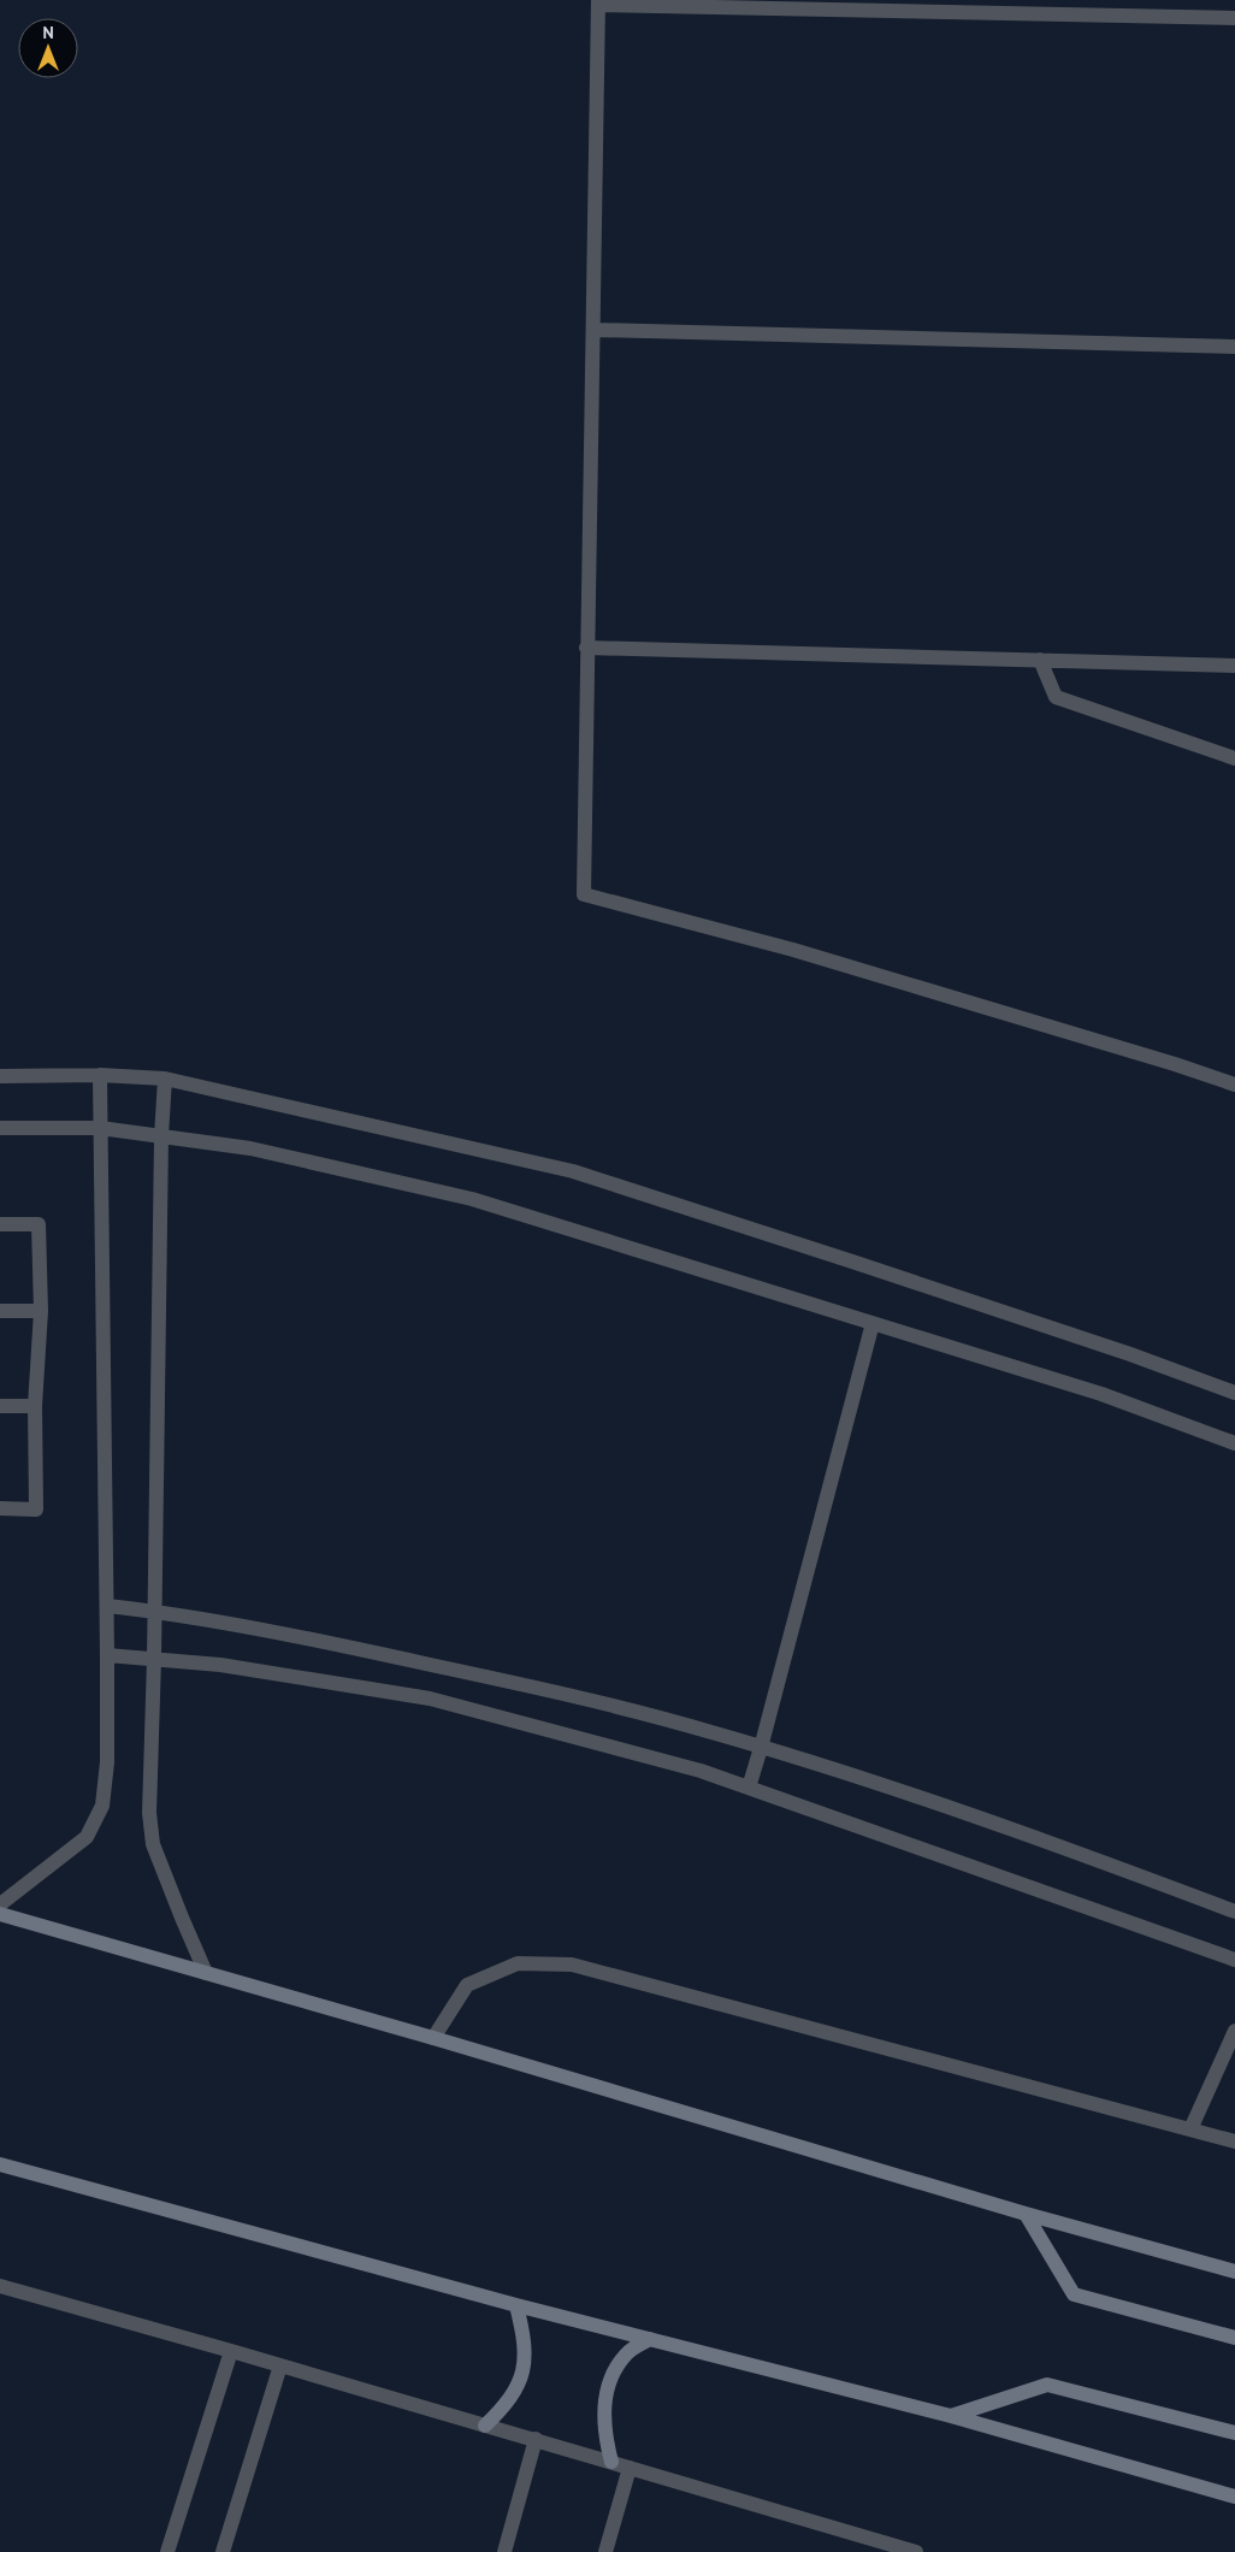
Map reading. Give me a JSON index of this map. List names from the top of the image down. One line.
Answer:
{"north":"top"}
